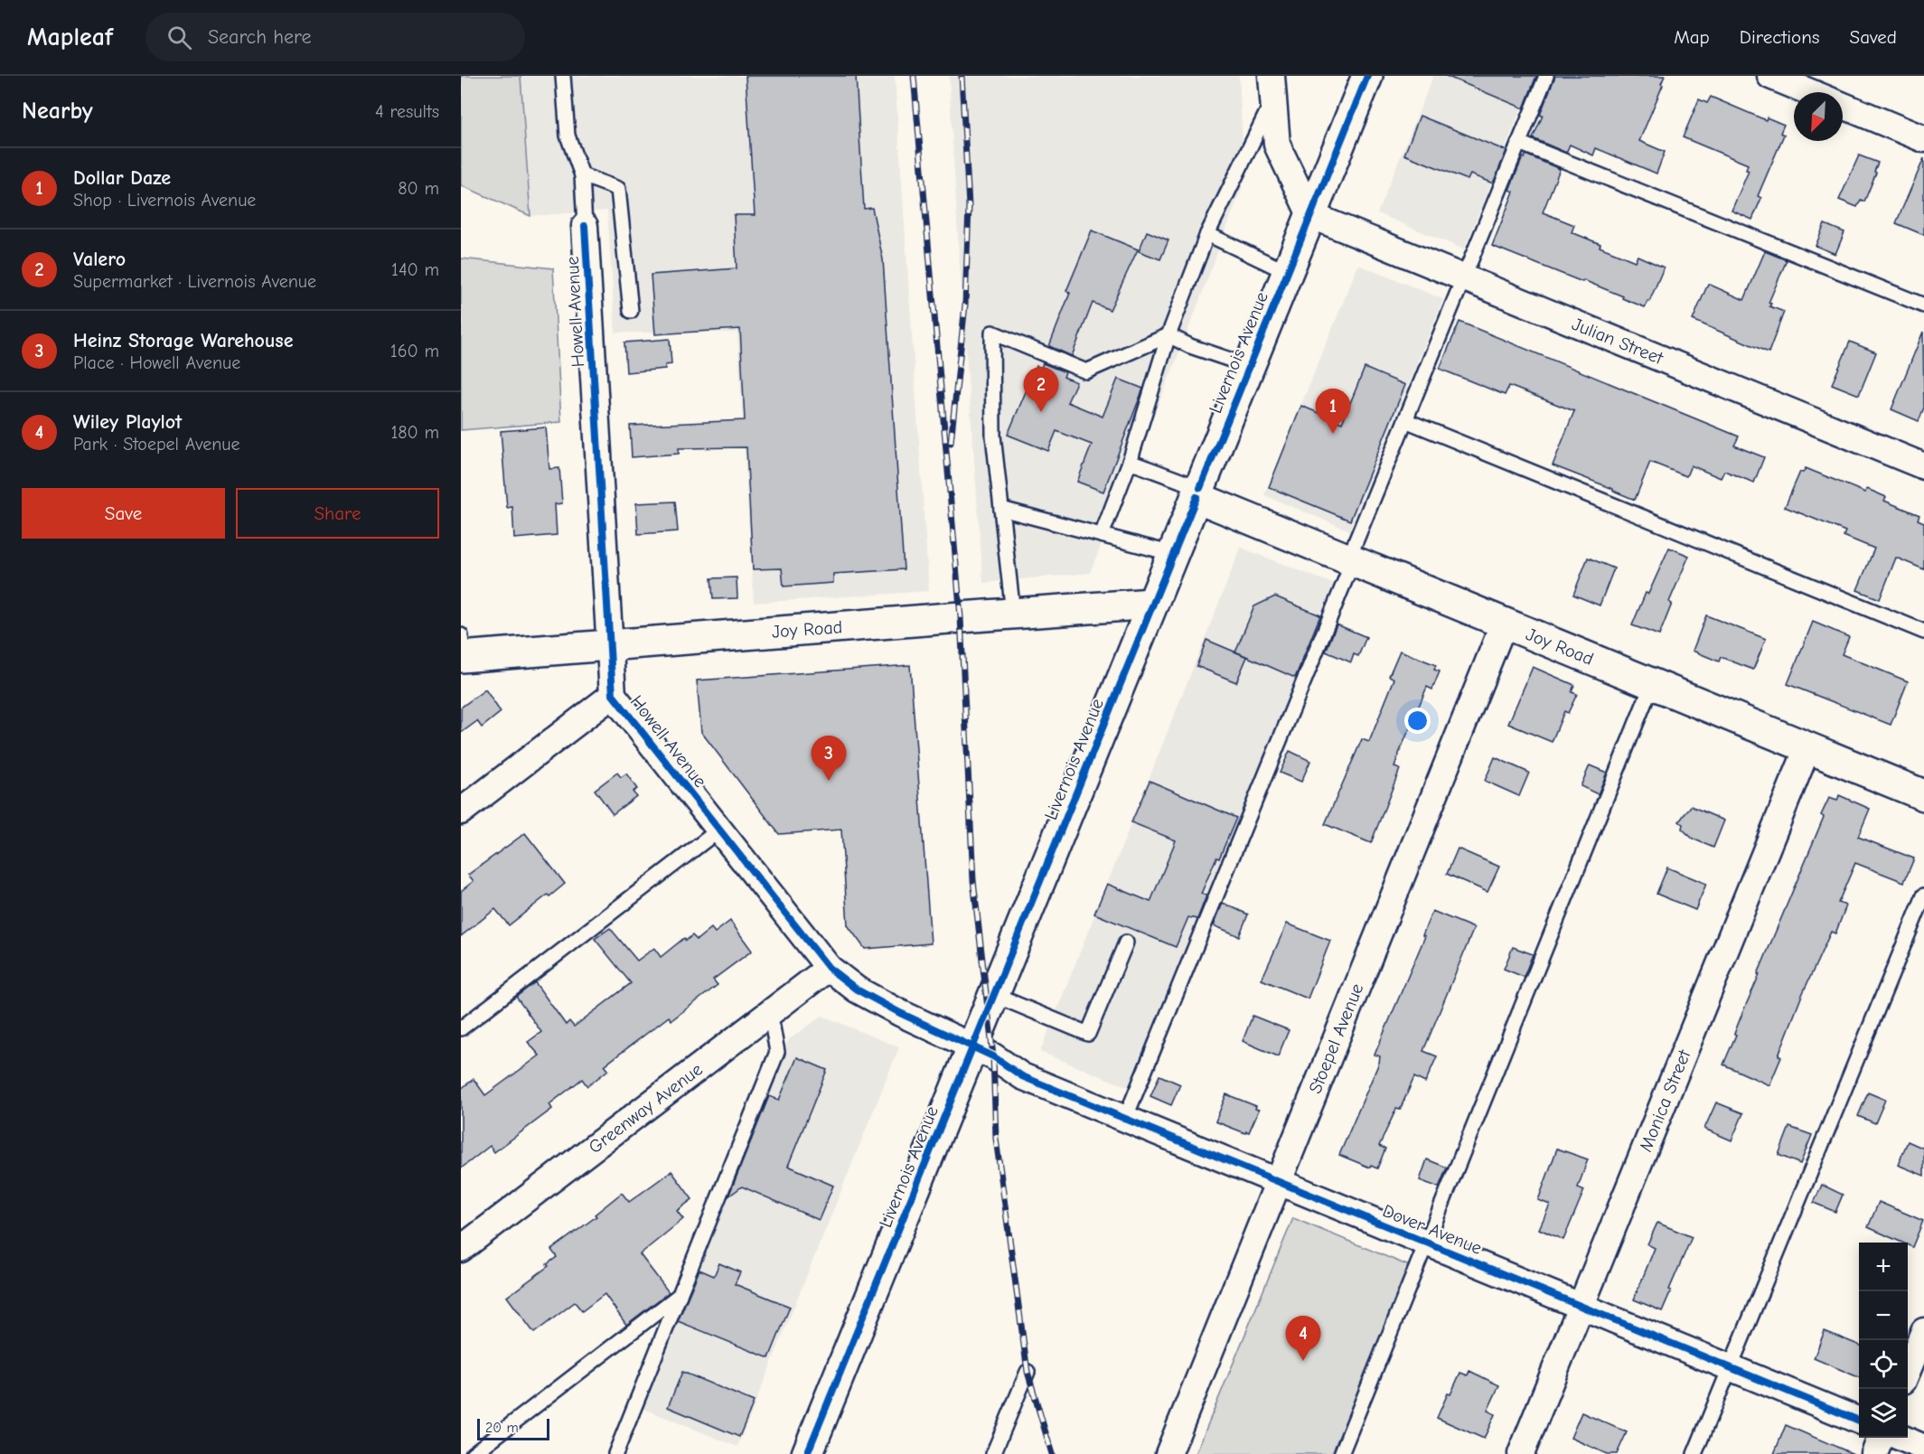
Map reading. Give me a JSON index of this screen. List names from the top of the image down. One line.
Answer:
{"streets":{"main road":["Livernois Avenue","Joy Road"],"street":["Howell Avenue","Julian Street","Stoepel Avenue","Monica Street","Greenway Avenue","Dover Avenue"]},"crossings":[["Howell Avenue","Livernois Avenue"],["Howell Avenue","Joy Road"],["Howell Avenue","Greenway Avenue"],["Howell Avenue","Dover Avenue"],["Julian Street","Livernois Avenue"],["Livernois Avenue","Joy Road"],["Livernois Avenue","Dover Avenue"],["Joy Road","Stoepel Avenue"],["Joy Road","Monica Street"],["Stoepel Avenue","Dover Avenue"],["Monica Street","Dover Avenue"]],"scale_bar":"20 m","north":"bottom left","page":{"header":"Mapleaf","search":"Search here","nav":["Map","Directions","Saved"],"heading":["Nearby","4 results"],"list":[{"mark":"1","name":"Dollar Daze","note":"Shop · Livernois Avenue","value":"80 m"},{"mark":"2","name":"Valero","note":"Supermarket · Livernois Avenue","value":"140 m"},{"mark":"3","name":"Heinz Storage Warehouse","note":"Place · Howell Avenue","value":"160 m"},{"mark":"4","name":"Wiley Playlot","note":"Park · Stoepel Avenue","value":"180 m"}],"pins":["2","1","3","4"],"buttons":["Save","Share"],"map_buttons":["+","−"],"scale":"20 m"}}
